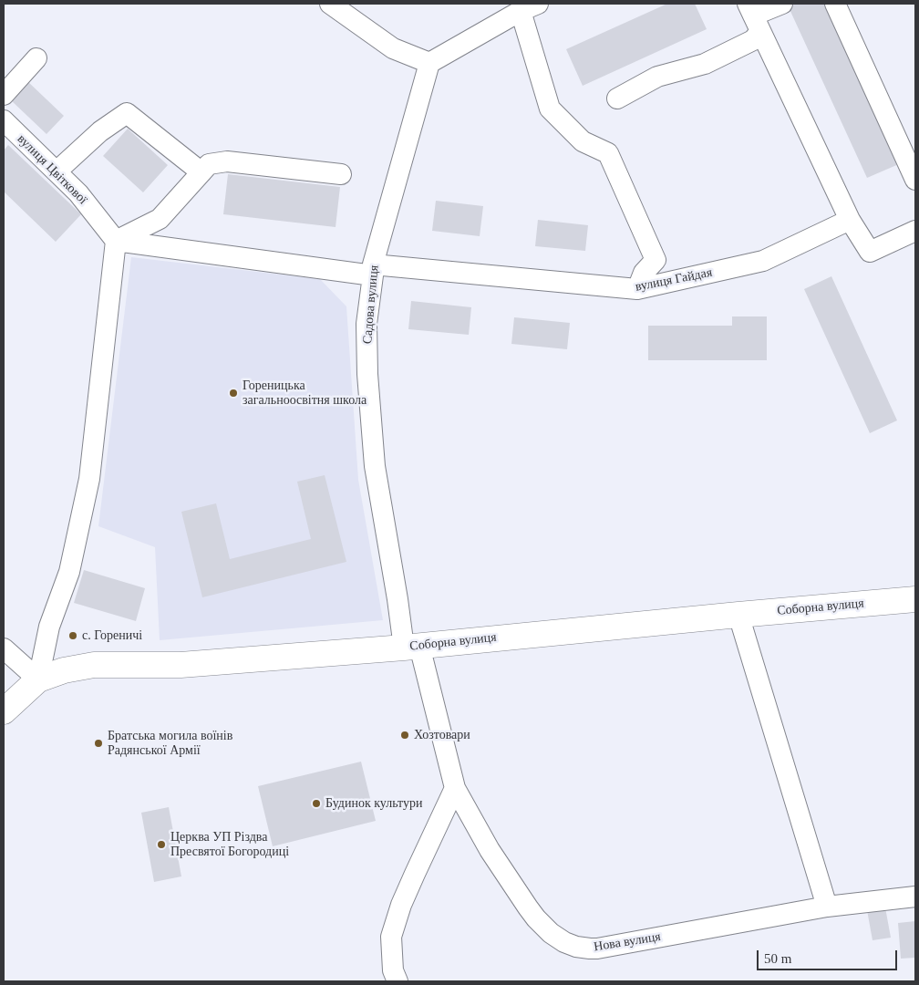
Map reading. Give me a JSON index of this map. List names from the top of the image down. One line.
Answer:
{"streets":{"main road":["Соборна вулиця"],"street":["вулиця Цвіткової","вулиця Гайдая","Садова вулиця","Нова вулиця"]},"crossings":[["вулиця Цвіткової","вулиця Гайдая"],["вулиця Гайдая","Садова вулиця"],["Садова вулиця","Соборна вулиця"],["Садова вулиця","Нова вулиця"],["Соборна вулиця","Нова вулиця"]],"places":["Гореницька загальноосвітня школа","с. Гореничі","Хозтовари","Братська могила воїнів Радянської Армії","Будинок культури","Церква УП Різдва Пресвятої Богородиці"],"scale_bar":"50 m"}
